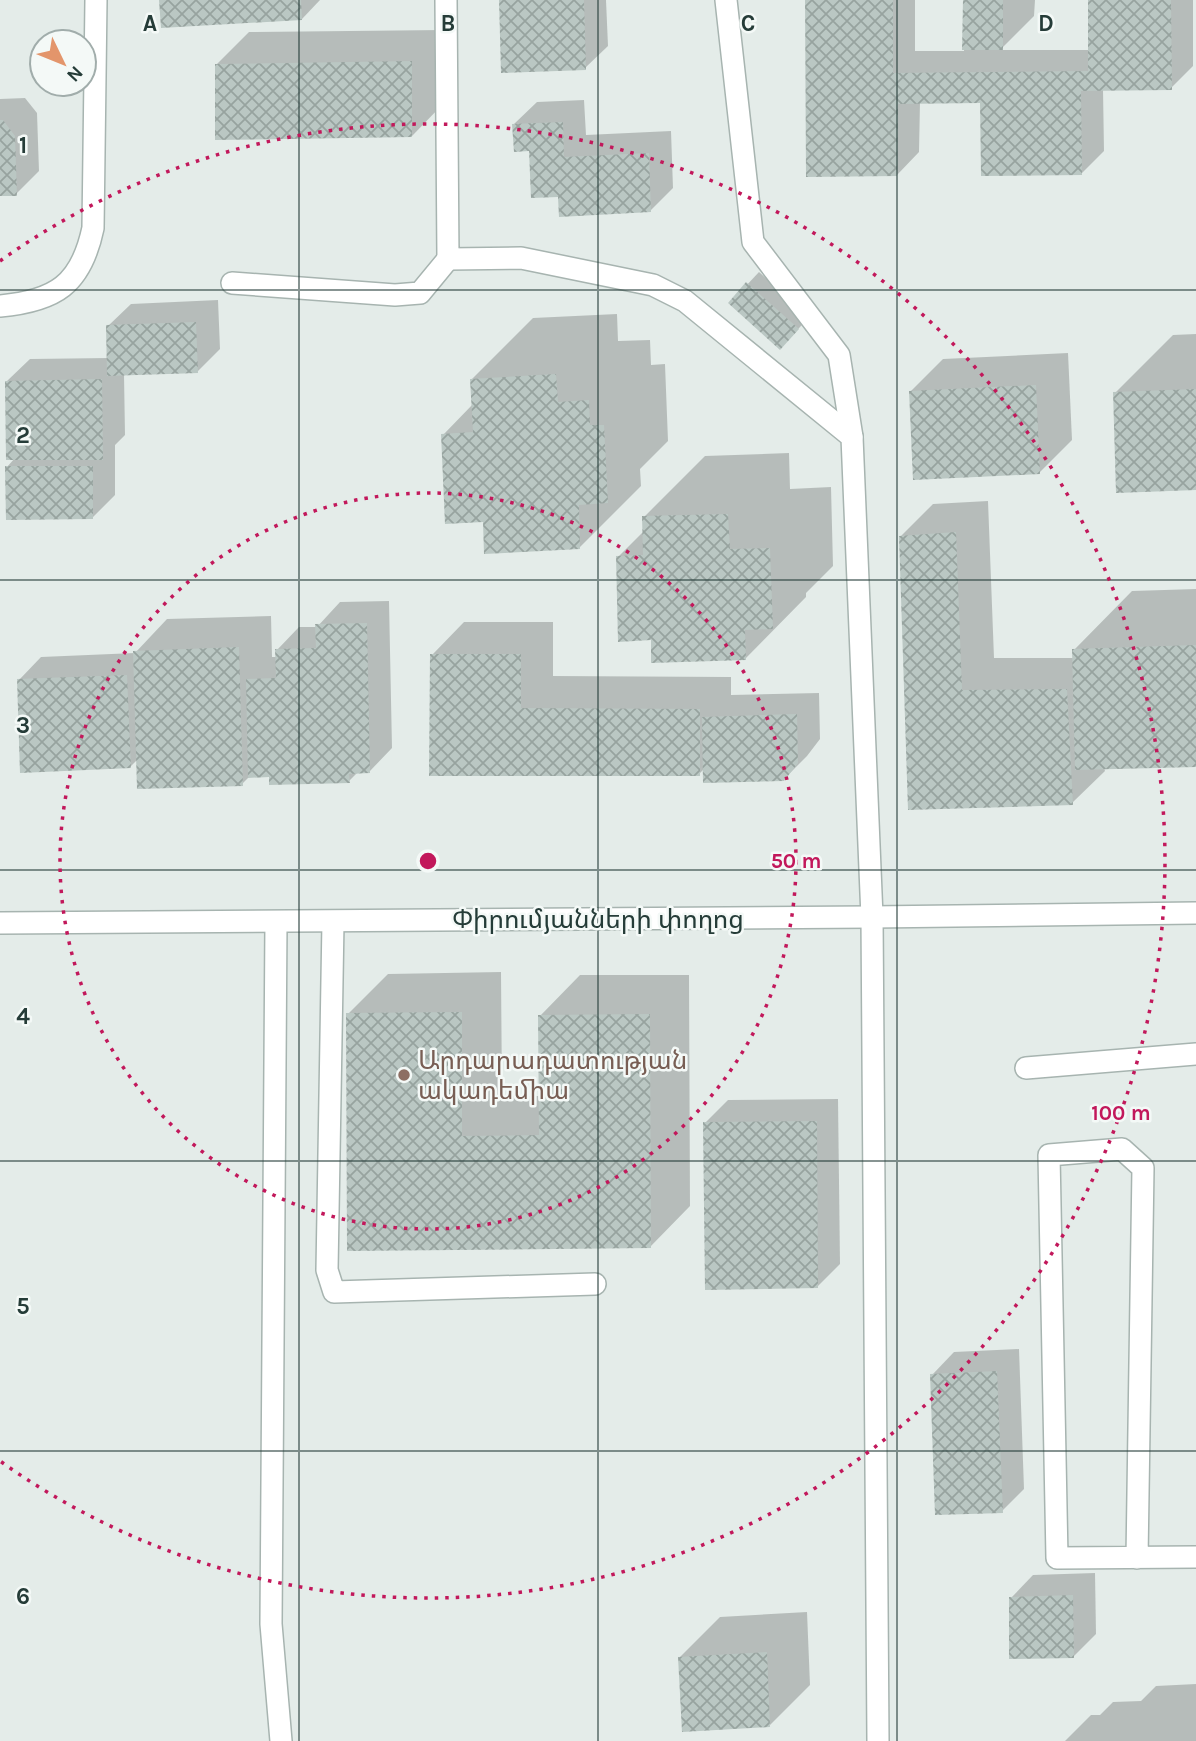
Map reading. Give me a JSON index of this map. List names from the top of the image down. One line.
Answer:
{"streets":{"street":["Փիրումյանների փողոց"]},"places":["Արդարադատության ակադեմիա"],"north":"bottom right","grid":{"columns":["A","B","C","D"],"rows":["1","2","3","4","5","6"]},"rings":["50 m","100 m"]}
